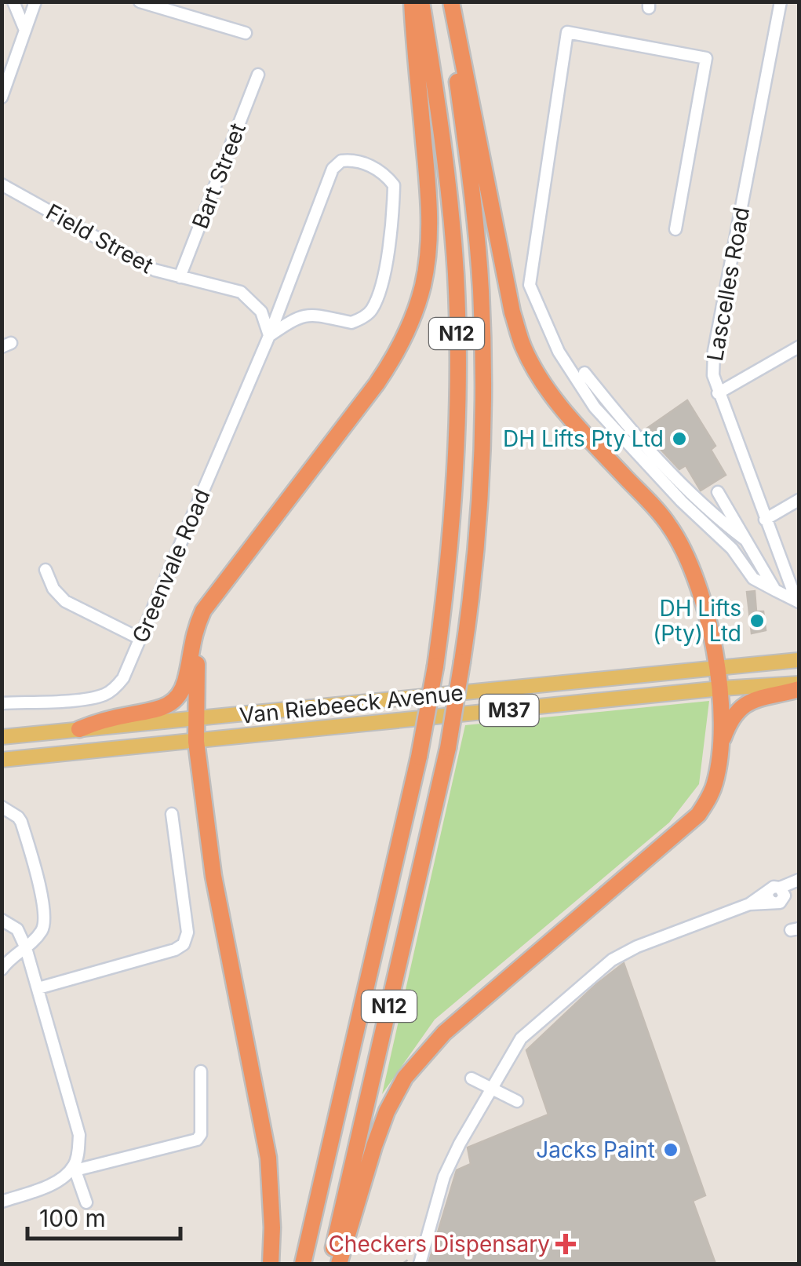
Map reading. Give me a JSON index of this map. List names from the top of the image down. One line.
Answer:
{"streets":{"highway":["N12"],"main road":["Van Riebeeck Avenue","M37"],"street":["Bart Street","Field Street","Lascelles Road","Greenvale Road"]},"crossings":[["Bart Street","Field Street"],["Field Street","Greenvale Road"]],"places":{"other":["DH Lifts Pty Ltd","DH Lifts (Pty) Ltd","Jacks Paint"],"health":["Checkers Dispensary"]},"scale_bar":"100 m"}
